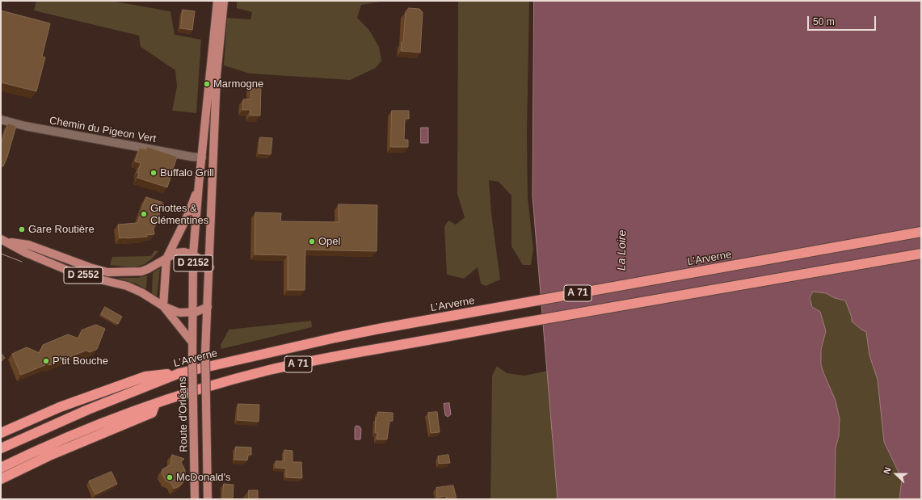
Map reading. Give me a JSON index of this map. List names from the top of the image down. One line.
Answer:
{"streets":{"highway":["L'Arverne","A 71"],"main road":["D 2152","D 2552","Route d'Orléans"],"street":["Chemin du Pigeon Vert"]},"crossings":[["Chemin du Pigeon Vert","Route d'Orléans"]],"water":["La Loire"],"places":["Marmogne","Buffalo Grill","Griottes & Clémentines","Gare Routière","Opel","P'tit Bouche","McDonald's"],"scale_bar":"50 m","north":"left"}
